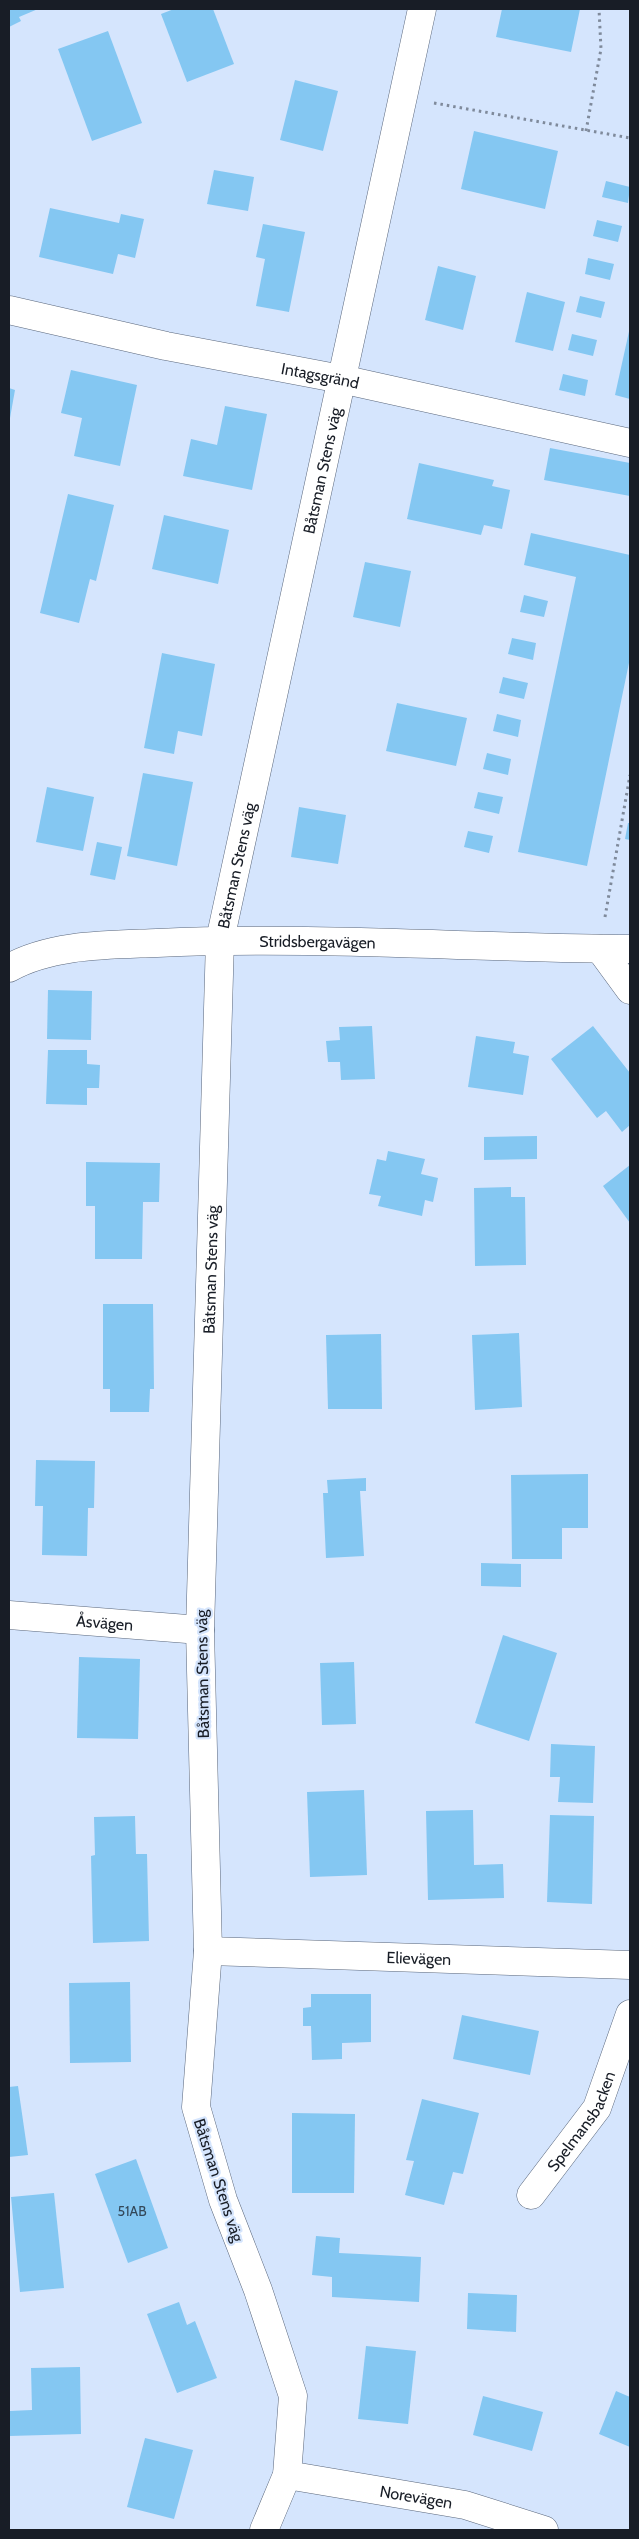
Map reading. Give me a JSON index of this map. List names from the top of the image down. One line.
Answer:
{"streets":{"street":["Intagsgränd","Båtsman Stens väg","Stridsbergavägen","Åsvägen","Elievägen","Spelmansbacken","Norevägen"]},"crossings":[["Intagsgränd","Båtsman Stens väg"],["Båtsman Stens väg","Stridsbergavägen"],["Båtsman Stens väg","Åsvägen"],["Båtsman Stens väg","Elievägen"],["Båtsman Stens väg","Norevägen"]],"house_numbers":["51AB"]}
